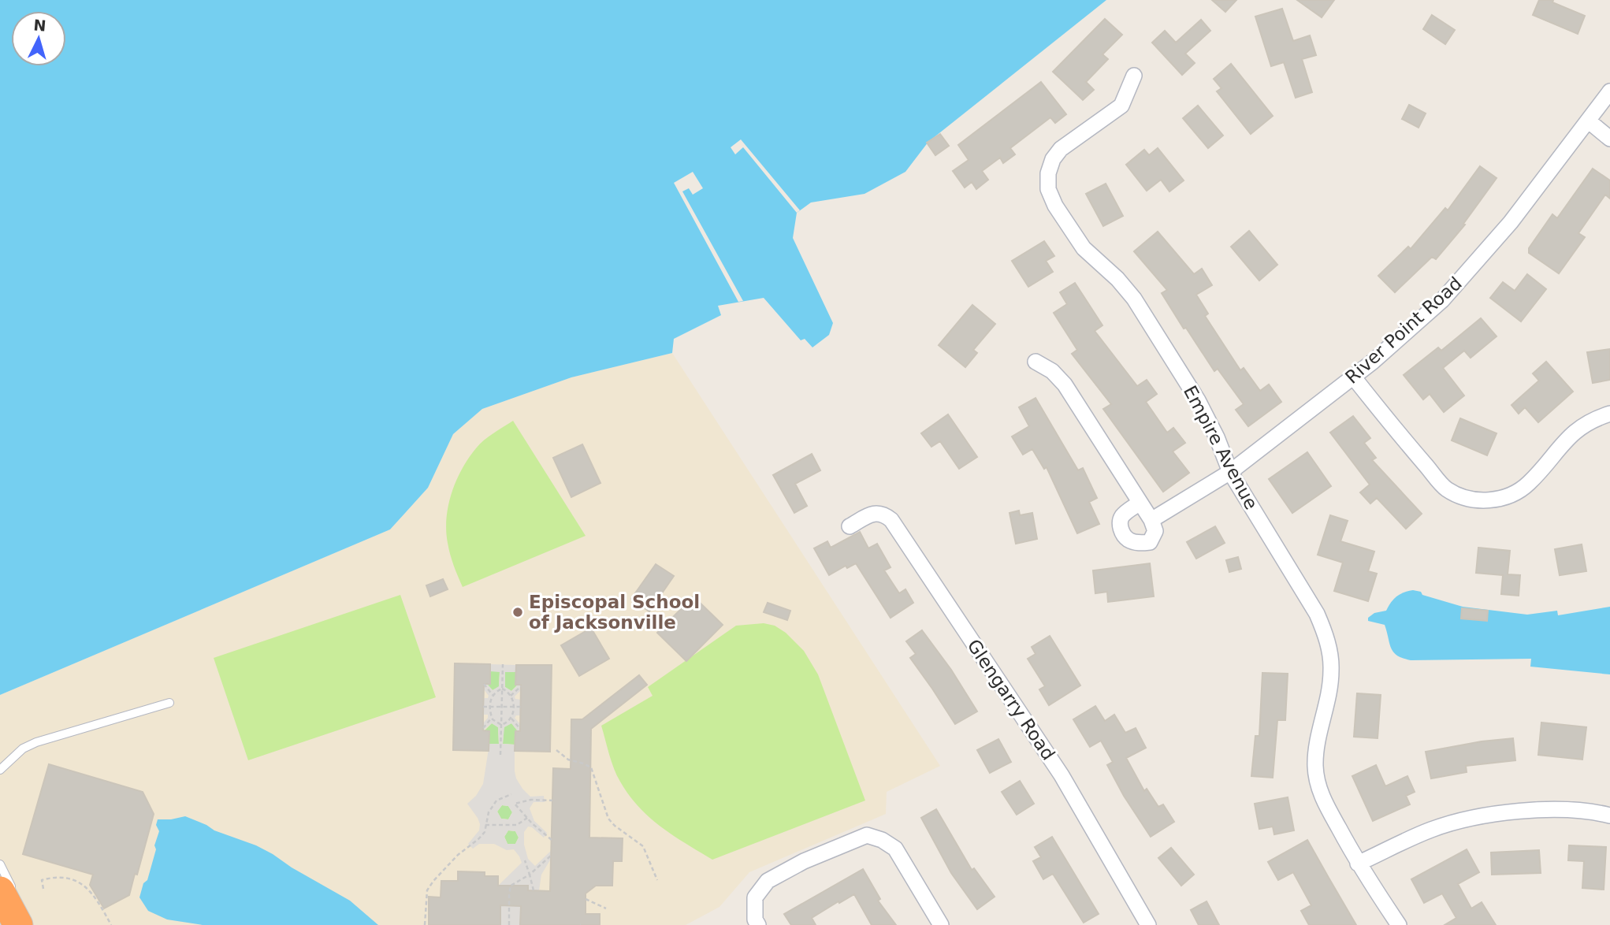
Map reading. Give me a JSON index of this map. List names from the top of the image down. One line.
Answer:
{"streets":{"street":["River Point Road","Empire Avenue","Glengarry Road"]},"crossings":[["River Point Road","Empire Avenue"]],"places":["Episcopal School of Jacksonville"],"north":"top"}
